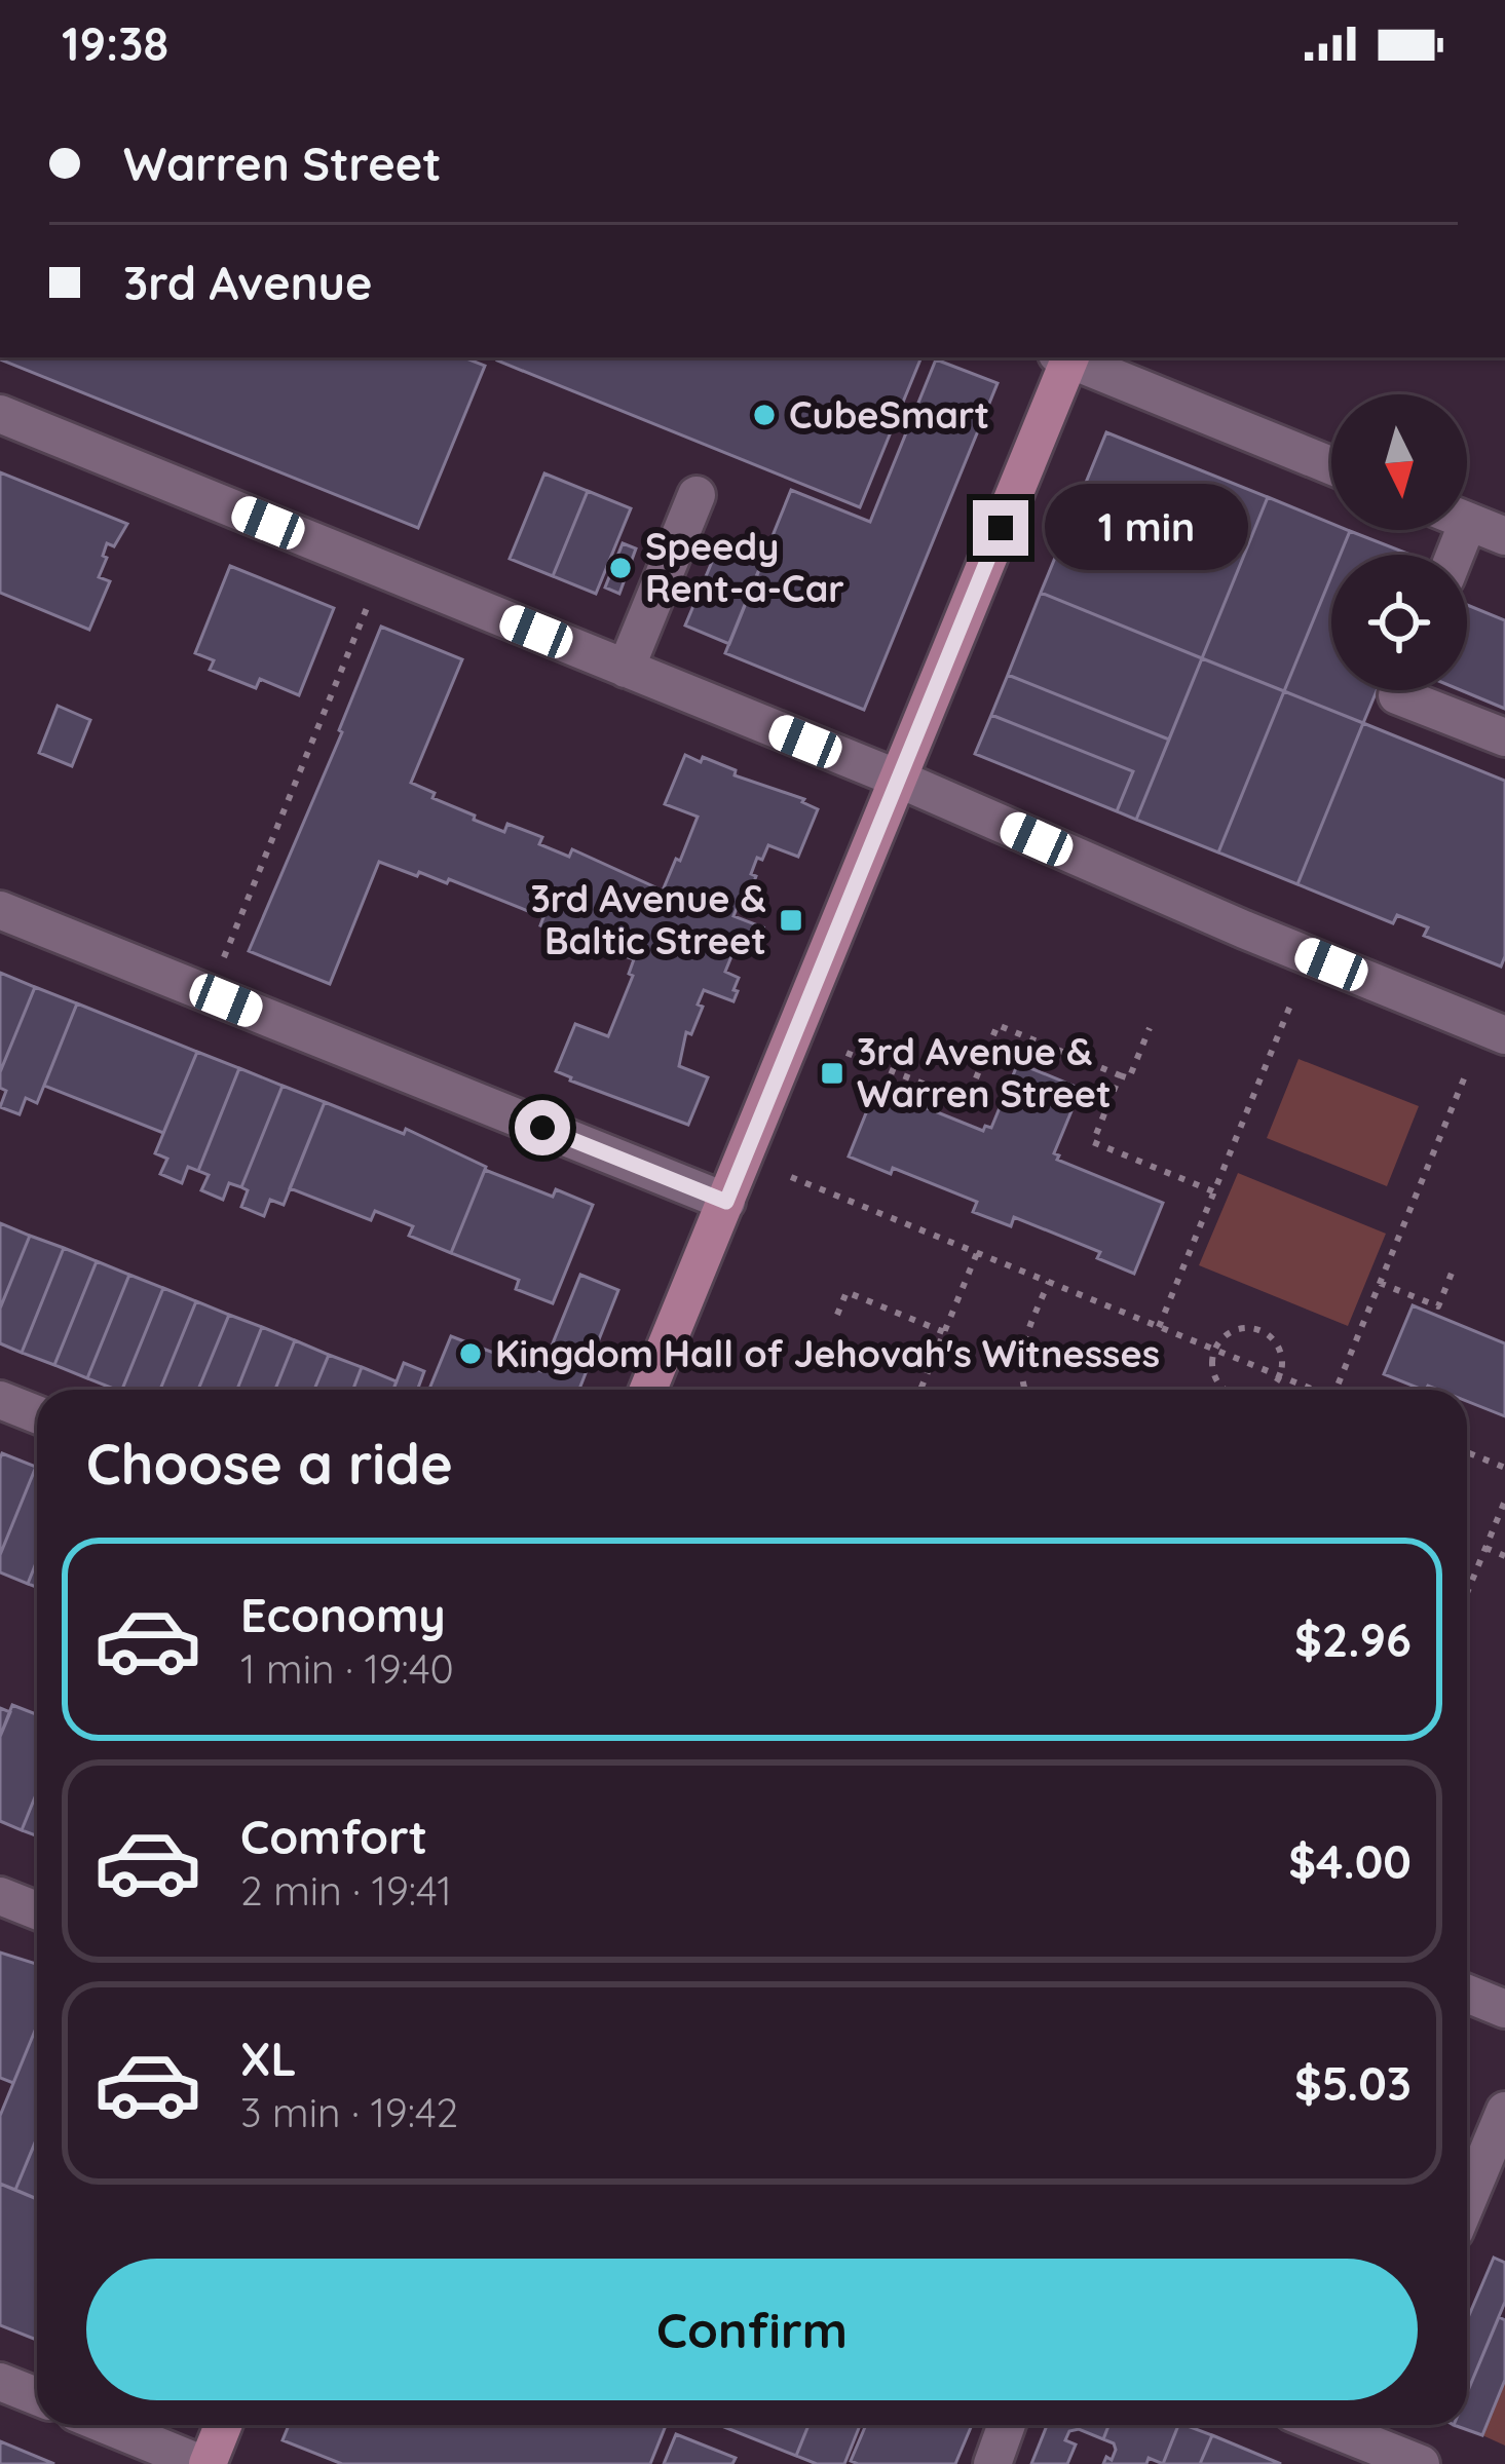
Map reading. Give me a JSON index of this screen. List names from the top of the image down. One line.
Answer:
{"places":{"other":["CubeSmart","Speedy Rent-a-Car","Kingdom Hall of Jehovah's Witnesses"],"transit":["3rd Avenue & Baltic Street","3rd Avenue & Warren Street"]},"north":"bottom","page":{"status":"19:38","banner":["Warren Street","3rd Avenue"],"bubble":"1 min","heading":"Choose a ride","list":[{"name":"Economy","note":"1 min · 19:40","value":"$2.96"},{"name":"Comfort","note":"2 min · 19:41","value":"$4.00"},{"name":"XL","note":"3 min · 19:42","value":"$5.03"}],"buttons":"Confirm"}}
